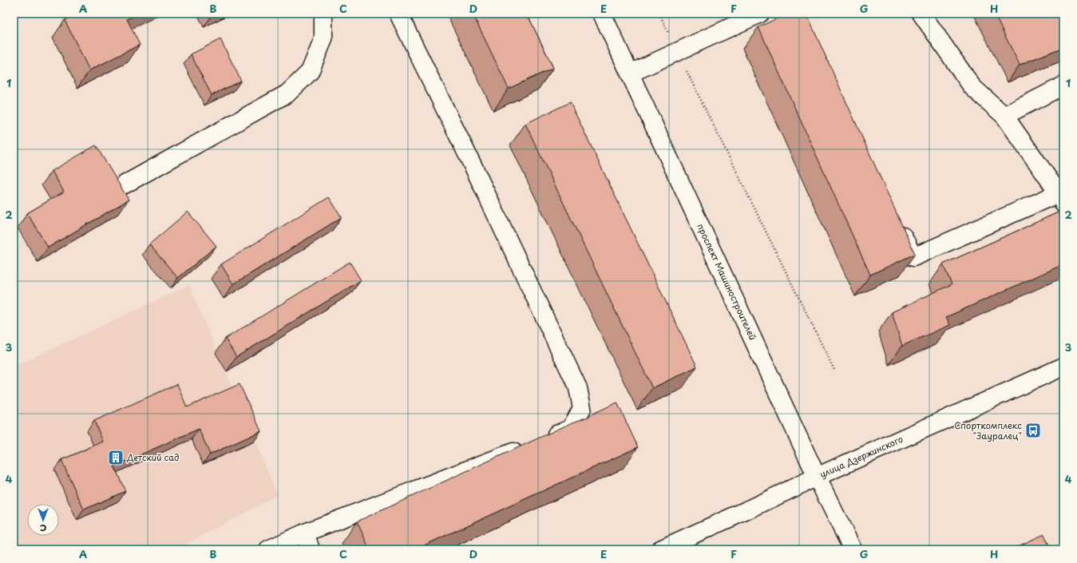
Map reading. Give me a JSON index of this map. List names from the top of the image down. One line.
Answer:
{"streets":{"main road":["проспект Машиностроителей","улица Дзержинского"]},"crossings":[["проспект Машиностроителей","улица Дзержинского"]],"places":{"bus stop":["Спорткомплекс \"Зауралец\""],"building":["Детский сад"]},"north":"bottom","grid":{"columns":["A","B","C","D","E","F","G","H"],"rows":["1","2","3","4"]}}
